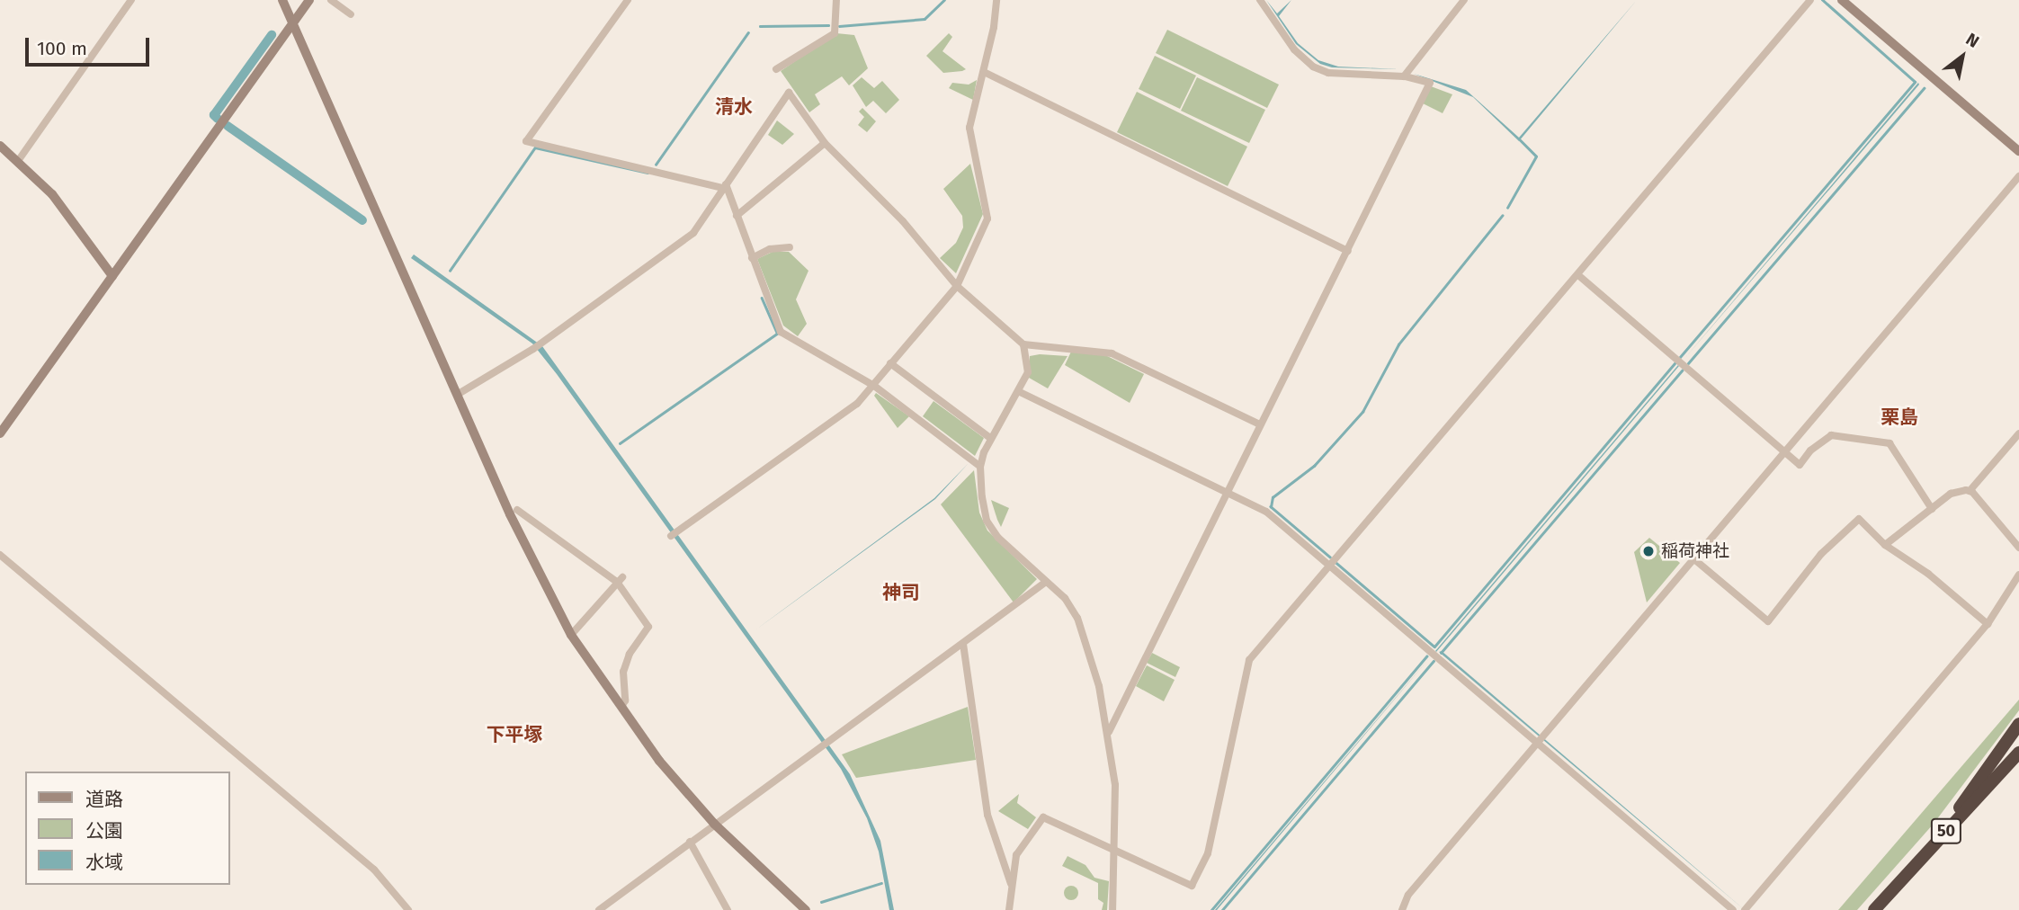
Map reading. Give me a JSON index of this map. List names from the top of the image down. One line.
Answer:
{"streets":{"highway":["50"]},"districts":["清水","栗島","神司","下平塚"],"places":["稲荷神社"],"legend":["道路","公園","水域"],"scale_bar":"100 m","north":"top right"}
